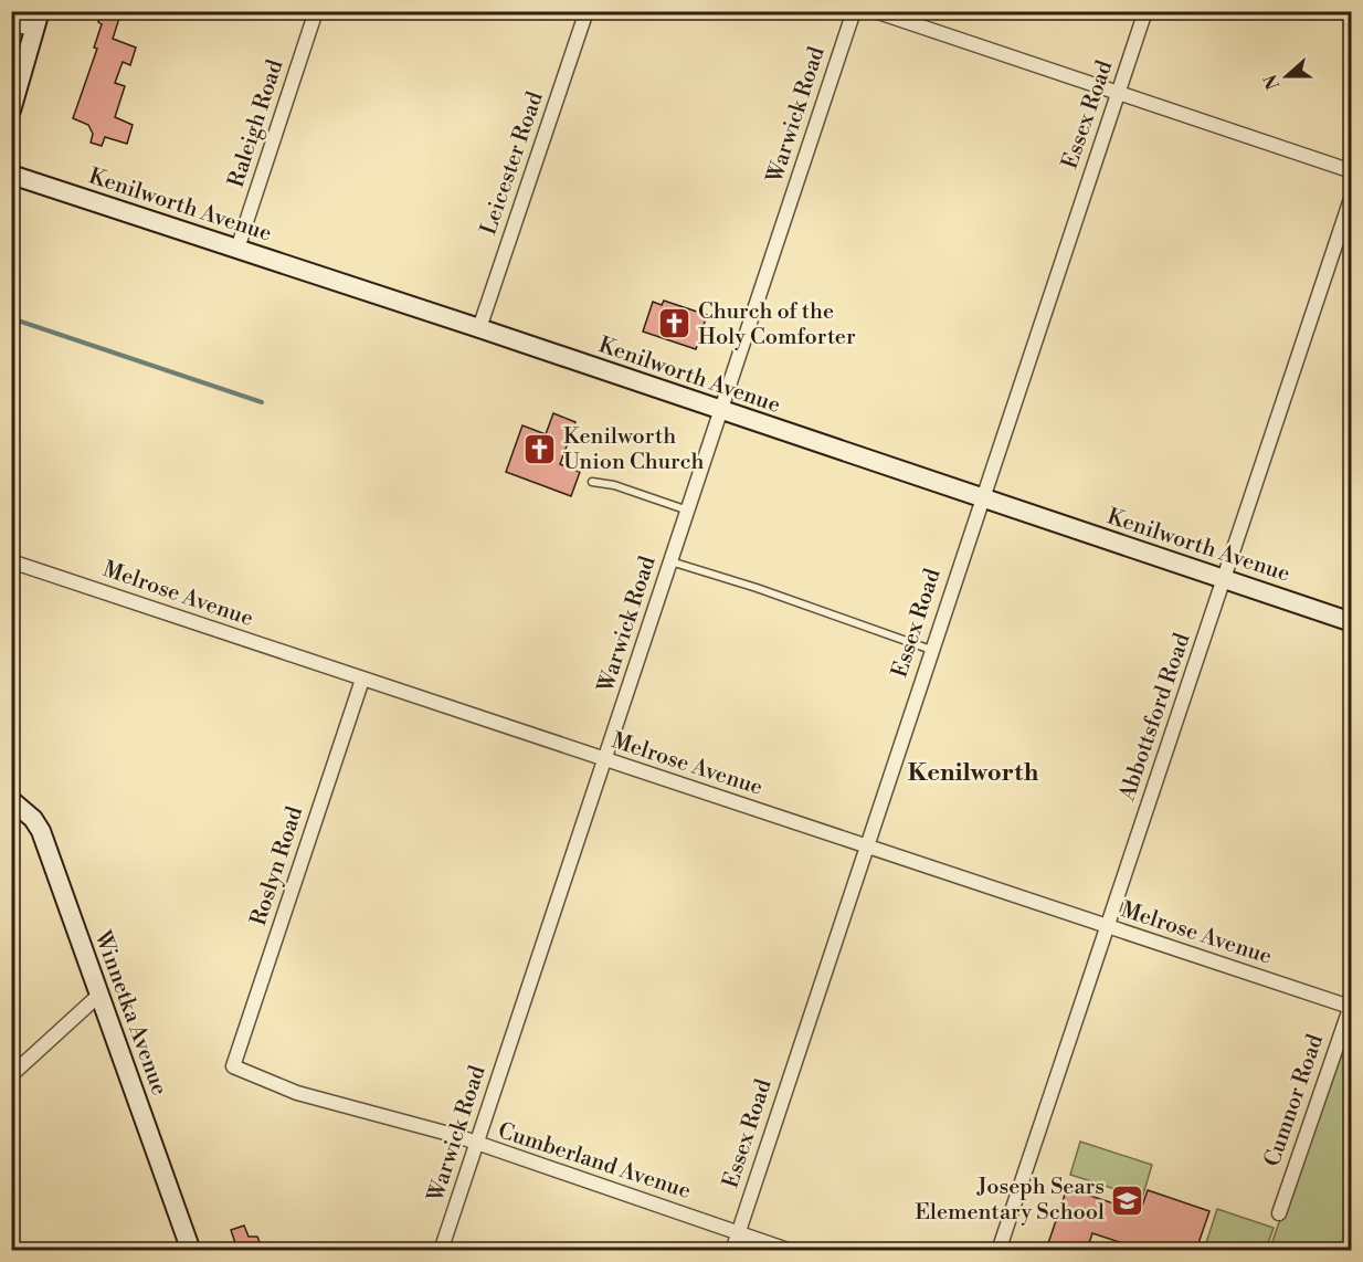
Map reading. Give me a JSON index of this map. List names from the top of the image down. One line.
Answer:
{"streets":{"street":["Warwick Road","Essex Road","Raleigh Road","Leicester Road","Kenilworth Avenue","Melrose Avenue","Abbottsford Road","Roslyn Road","Winnetka Avenue","Cumnor Road","Cumberland Avenue"]},"crossings":[["Warwick Road","Kenilworth Avenue"],["Warwick Road","Melrose Avenue"],["Warwick Road","Cumberland Avenue"],["Essex Road","Kenilworth Avenue"],["Essex Road","Melrose Avenue"],["Essex Road","Cumberland Avenue"],["Raleigh Road","Kenilworth Avenue"],["Leicester Road","Kenilworth Avenue"],["Kenilworth Avenue","Abbottsford Road"],["Melrose Avenue","Abbottsford Road"],["Melrose Avenue","Roslyn Road"],["Melrose Avenue","Cumnor Road"],["Roslyn Road","Cumberland Avenue"]],"districts":["Kenilworth"],"places":{"church":["Church of the Holy Comforter","Kenilworth Union Church"],"school or university":["Joseph Sears Elementary School"]},"north":"left"}
